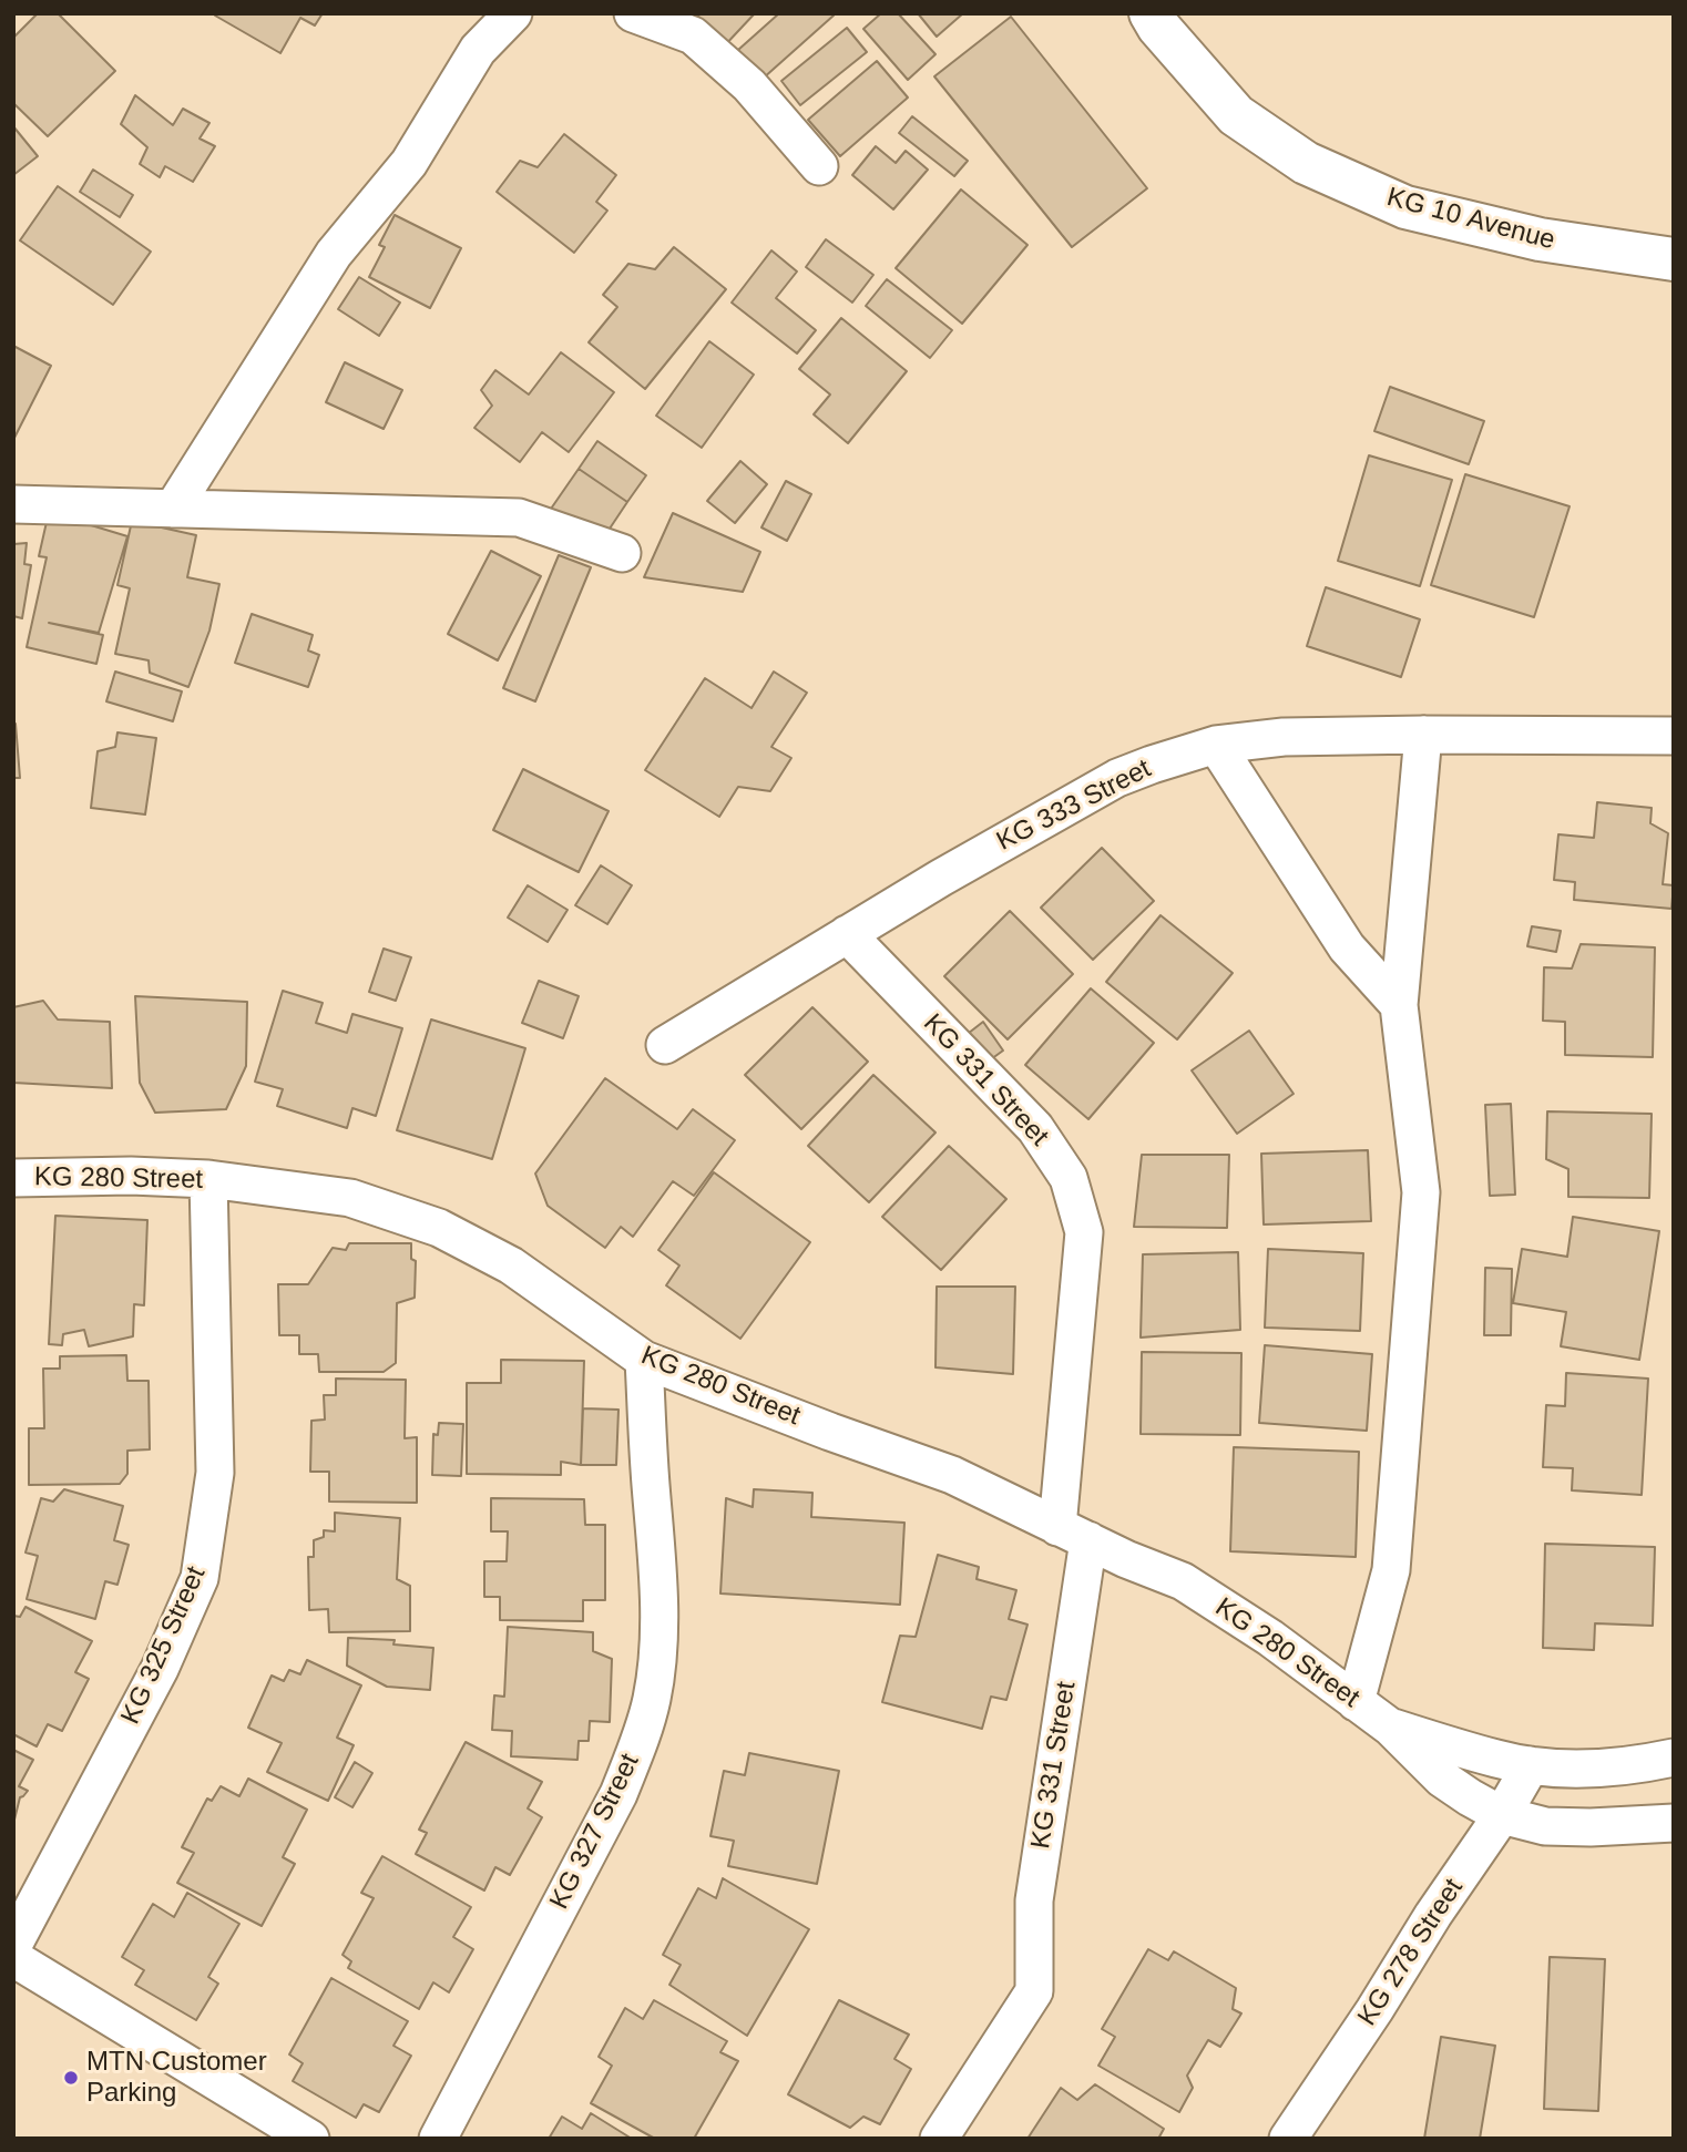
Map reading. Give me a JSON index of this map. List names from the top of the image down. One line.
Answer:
{"streets":{"street":["KG 10 Avenue","KG 333 Street","KG 331 Street","KG 280 Street","KG 325 Street","KG 327 Street","KG 278 Street"]},"crossings":[["KG 333 Street","KG 331 Street"],["KG 331 Street","KG 280 Street"],["KG 280 Street","KG 325 Street"],["KG 280 Street","KG 327 Street"],["KG 280 Street","KG 278 Street"]],"places":["MTN Customer Parking"]}
